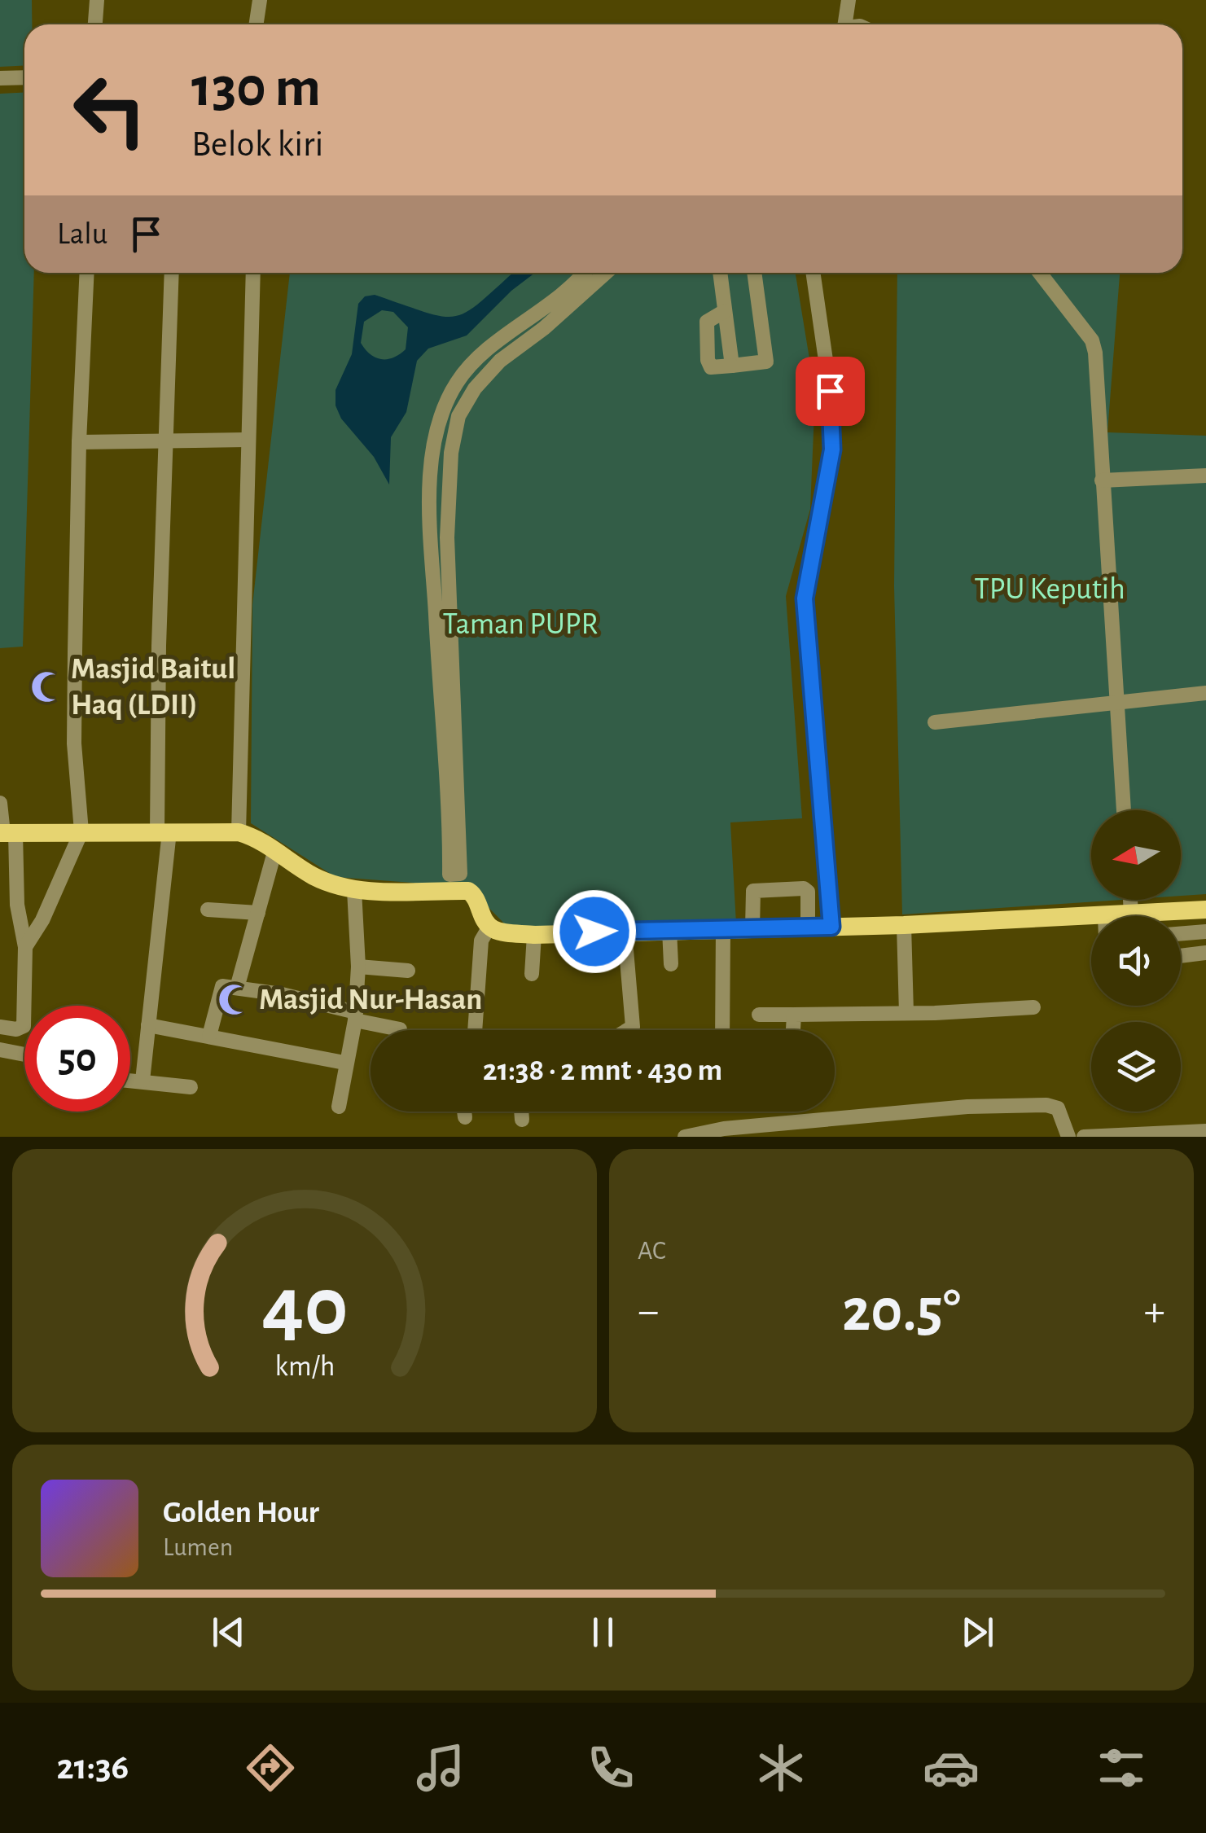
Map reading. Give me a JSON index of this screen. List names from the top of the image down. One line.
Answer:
{"parks":["TPU Keputih","Taman PUPR"],"places":{"mosque":["Masjid Baitul Haq (LDII)","Masjid Nur-Hasan"]},"north":"left","page":{"turn":["130 m","Belok kiri"],"then":"Lalu","limit":"50","trip":"21:38 · 2 mnt · 430 m","tile":"AC","heat":["−","20.5°","+"],"song":["Golden Hour","Lumen"],"tabs":"21:36","gauge":["40","km/h"]}}
